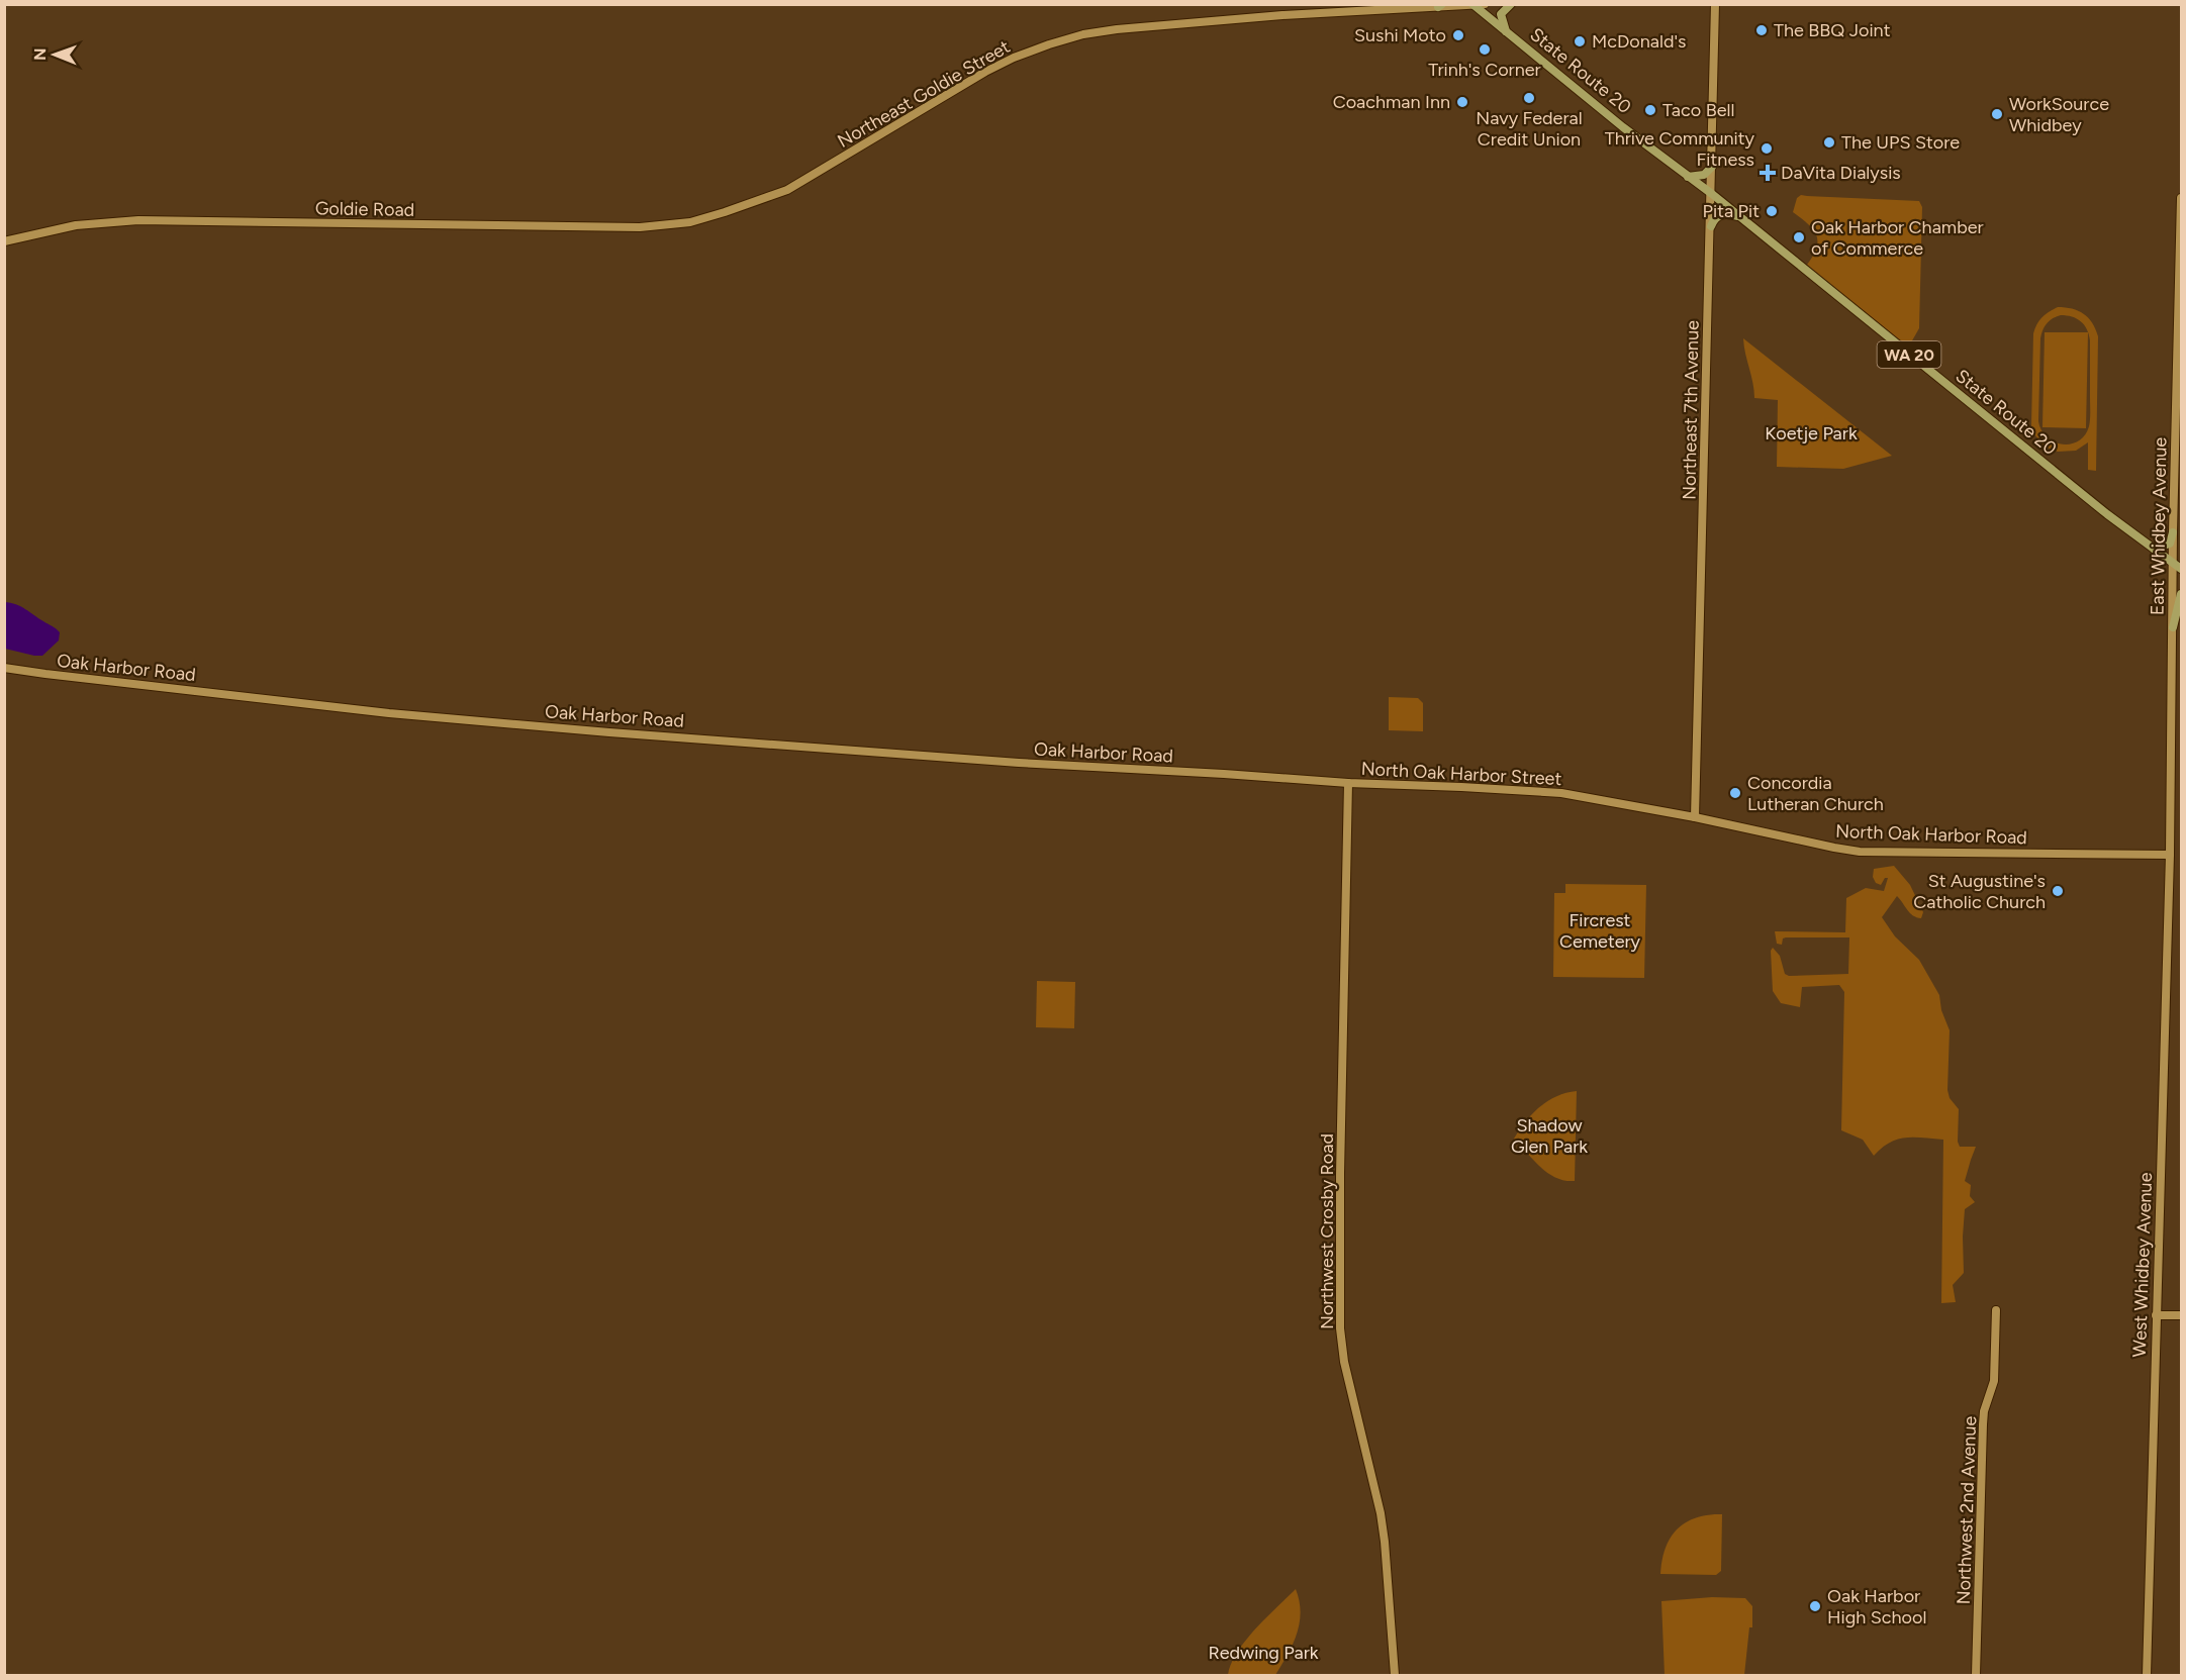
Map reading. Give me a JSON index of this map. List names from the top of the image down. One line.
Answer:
{"streets":{"main road":["State Route 20","WA 20"],"street":["Northeast Goldie Street","Goldie Road","Northeast 7th Avenue","East Whidbey Avenue","Oak Harbor Road","North Oak Harbor Street","North Oak Harbor Road","Northwest Crosby Road","West Whidbey Avenue","Northwest 2nd Avenue"]},"crossings":[["State Route 20","Northeast Goldie Street"],["State Route 20","Northeast 7th Avenue"],["State Route 20","East Whidbey Avenue"],["Northeast Goldie Street","Goldie Road"],["Northeast 7th Avenue","North Oak Harbor Street"],["Northeast 7th Avenue","North Oak Harbor Road"],["East Whidbey Avenue","North Oak Harbor Road"],["East Whidbey Avenue","West Whidbey Avenue"],["Oak Harbor Road","North Oak Harbor Street"],["North Oak Harbor Street","North Oak Harbor Road"],["North Oak Harbor Street","Northwest Crosby Road"],["North Oak Harbor Road","West Whidbey Avenue"]],"parks":["Koetje Park","Fircrest Cemetery","Shadow Glen Park","Redwing Park"],"places":{"other":["The BBQ Joint","Sushi Moto","McDonald's","Trinh's Corner","Navy Federal Credit Union","Coachman Inn","Taco Bell","WorkSource Whidbey","The UPS Store","Thrive Community Fitness","Pita Pit","Oak Harbor Chamber of Commerce","Concordia Lutheran Church","St Augustine's Catholic Church","Oak Harbor High School"],"health":["DaVita Dialysis"]},"north":"left"}
